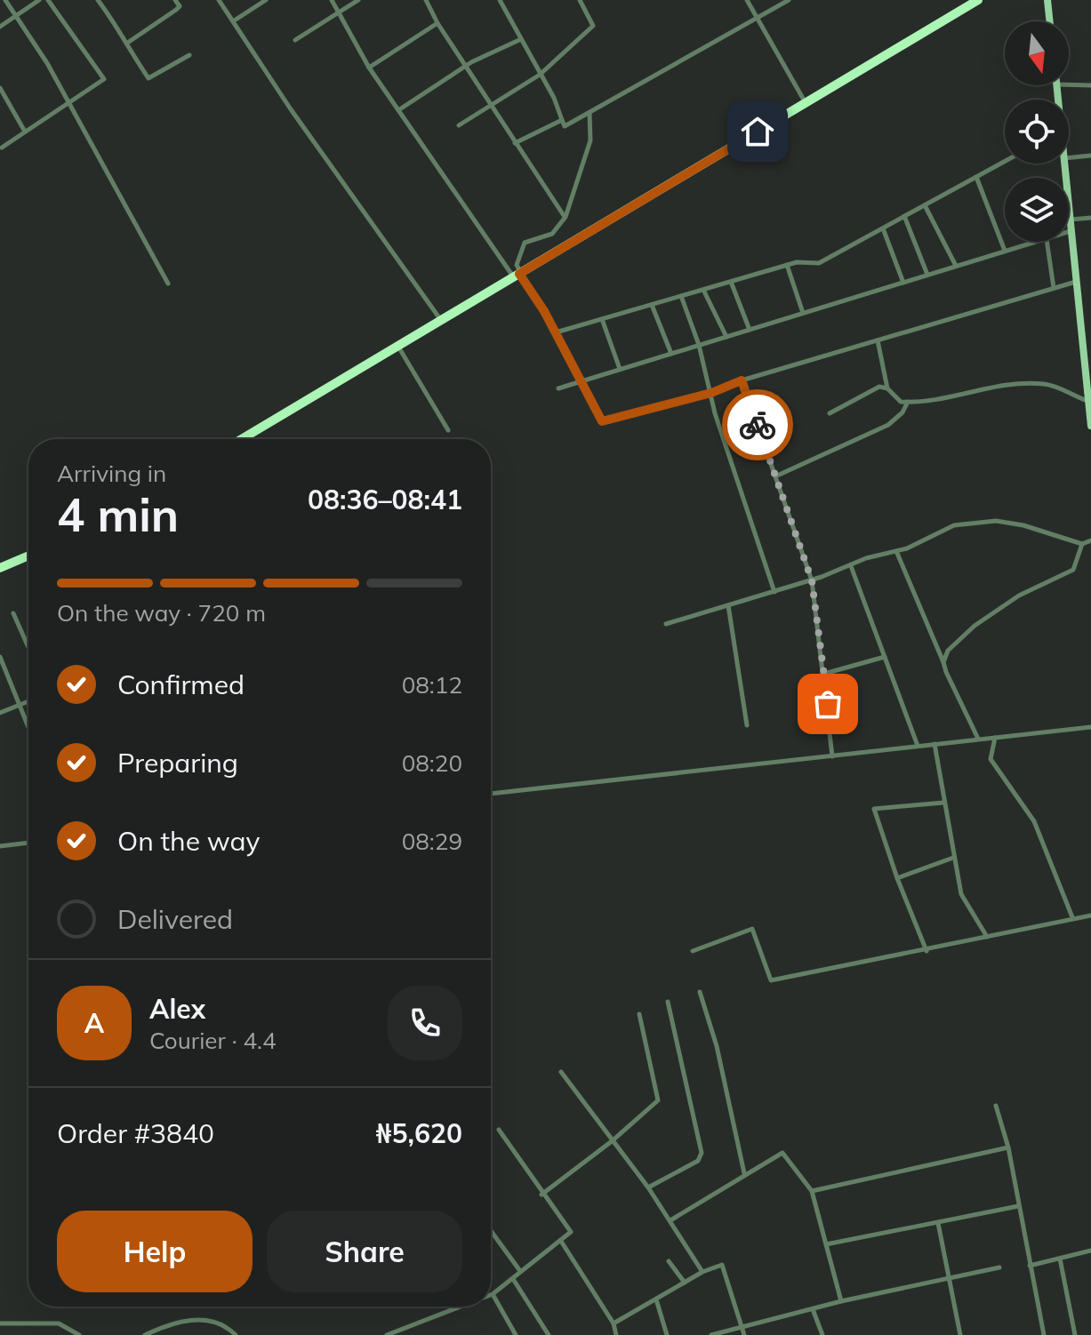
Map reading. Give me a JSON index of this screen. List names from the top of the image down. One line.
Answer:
{"north":"bottom","page":{"heading":["4 min","Arriving in","08:36–08:41"],"panel":["Alex","Courier · 4.4","Order #3840","₦5,620"],"bar":"On the way · 720 m","list":[["Confirmed","08:12"],["Preparing","08:20"],["On the way","08:29"],"Delivered"],"round":"A","buttons":["Help","Share"]}}
